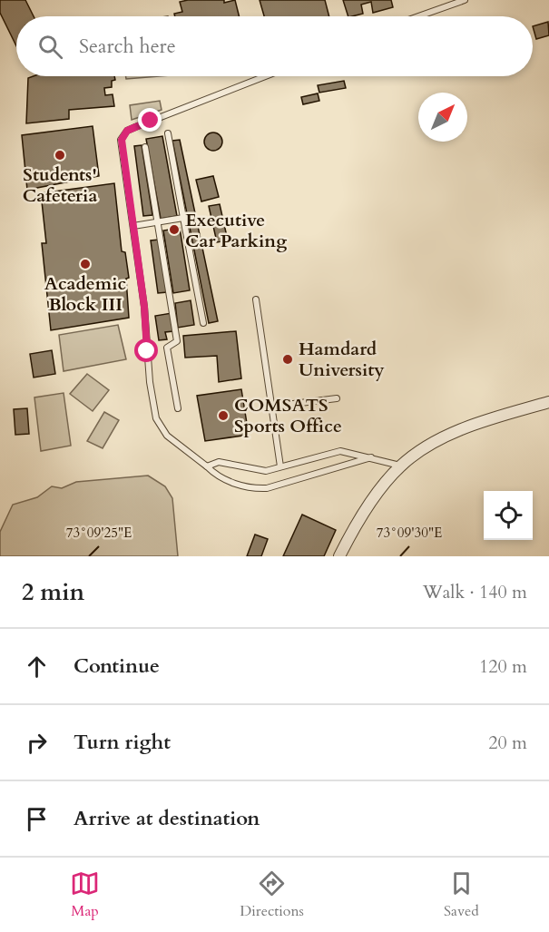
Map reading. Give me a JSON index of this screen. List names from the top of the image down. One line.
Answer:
{"places":["Students' Cafeteria","Executive Car Parking","Academic Block III","Hamdard University","COMSATS Sports Office"],"north":"top right","page":{"search":"Search here","heading":["2 min","Walk · 140 m"],"list":[["Continue","120 m"],["Turn right","20 m"],"Arrive at destination"],"nav":["Map","Directions","Saved"]},"coordinates":["73°09'25\"E","73°09'30\"E"]}
